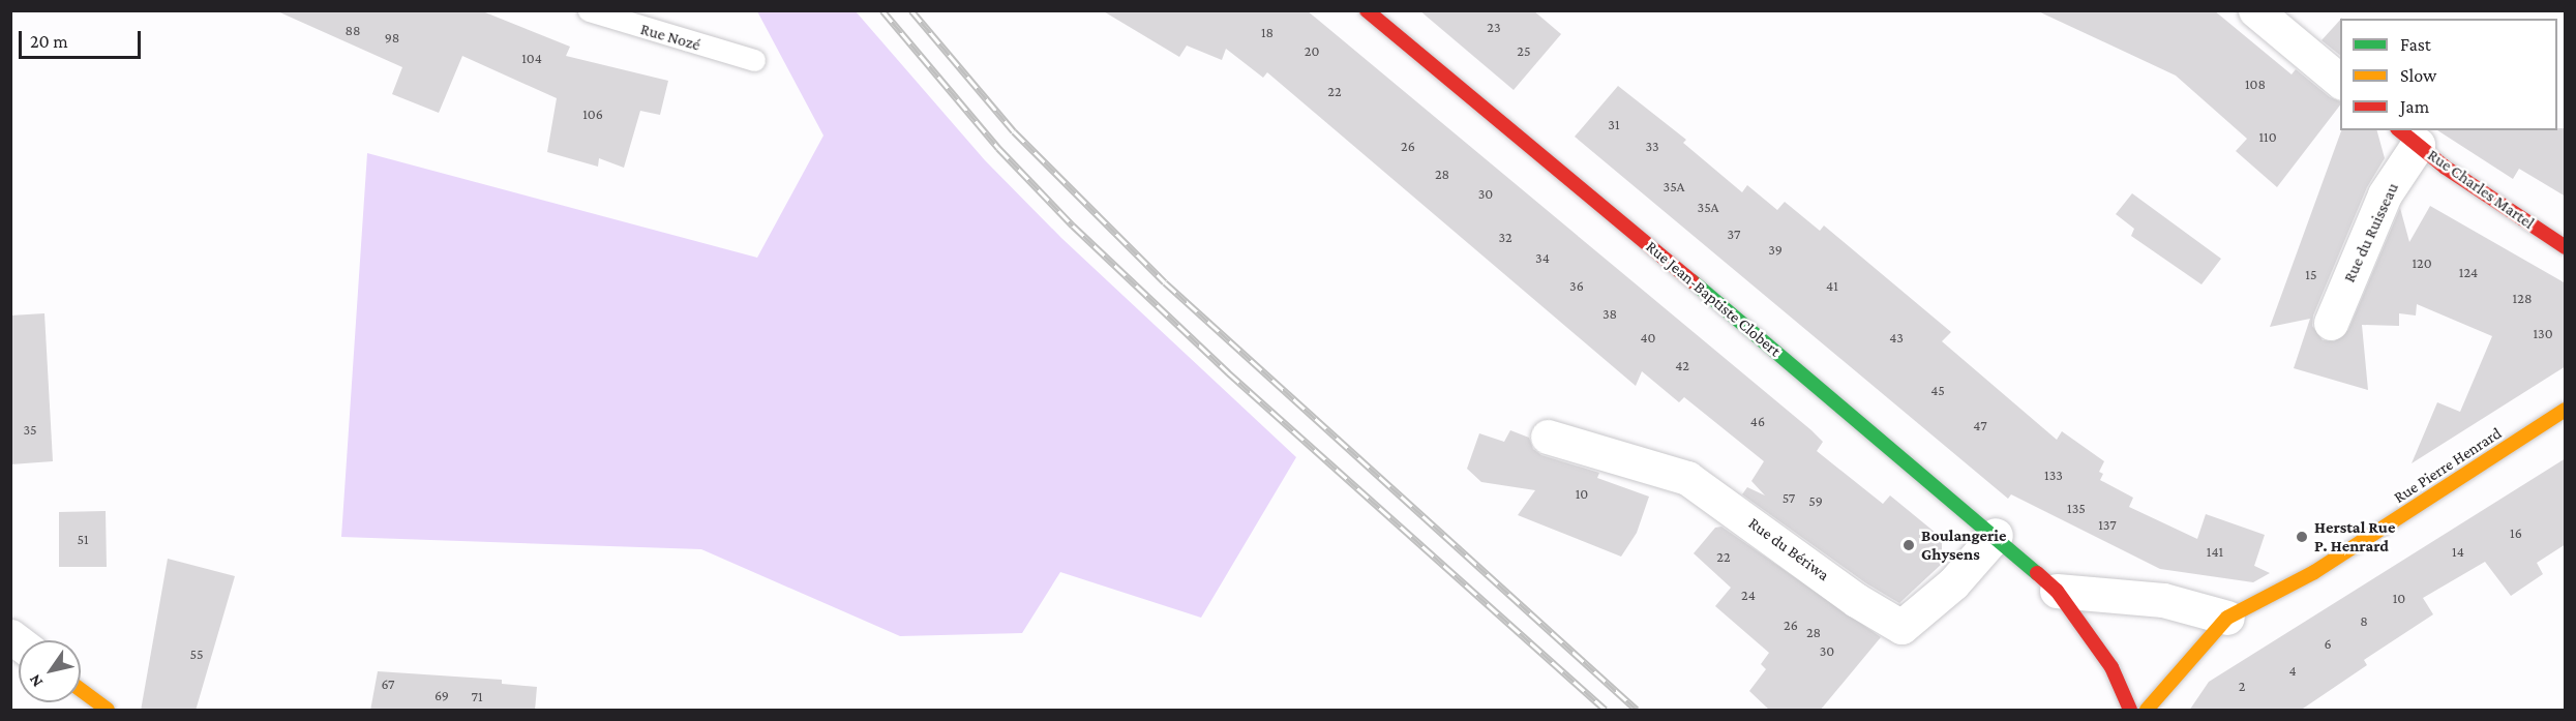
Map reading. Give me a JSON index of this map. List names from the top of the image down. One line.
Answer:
{"streets":{"street":["Rue Charles Martel","Rue du Ruisseau","Rue Jean-Baptiste Clobert","Rue Pierre Henrard","Rue du Bériwa"],"lane":["Rue Nozé"]},"crossings":[["Rue Charles Martel","Rue du Ruisseau"],["Rue Jean-Baptiste Clobert","Rue du Bériwa"]],"places":["Herstal Rue P. Henrard","Boulangerie Ghysens"],"house_numbers":["23","88","18","98","20","25","104","108","22","106","31","110","26","33","28","35A","30","35A","37","32","39","34","120","124","15","36","41","128","38","130","40","43","42","45","46","47","35","133","10","57","59","135","137","16","51","141","14","22","24","10","8","26","28","6","30","55","4","67","2","69","71"],"legend":["Fast","Slow","Jam"],"scale_bar":"20 m","north":"bottom left"}
